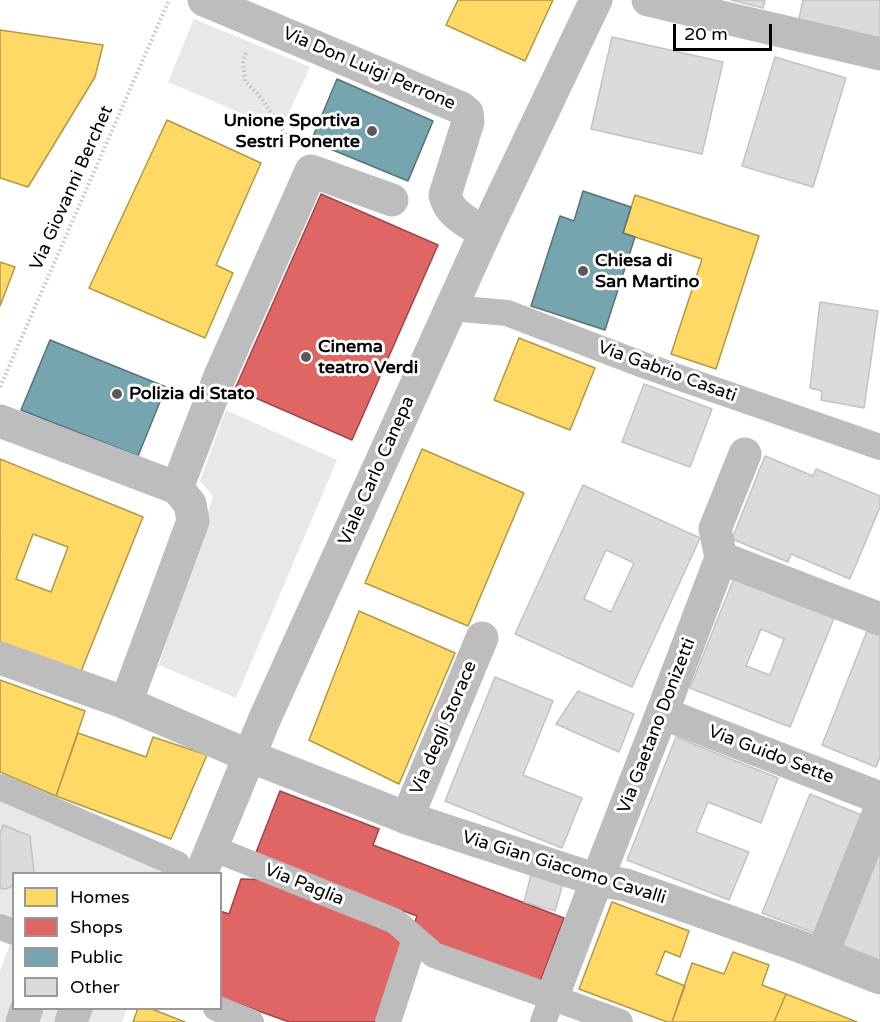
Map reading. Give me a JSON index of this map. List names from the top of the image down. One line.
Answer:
{"streets":{"street":["Via Don Luigi Perrone","Via Gabrio Casati","Viale Carlo Canepa","Via Gaetano Donizetti","Via degli Storace","Via Guido Sette","Via Gian Giacomo Cavalli","Via Paglia"],"path":["Via Giovanni Berchet"]},"crossings":[["Via Don Luigi Perrone","Viale Carlo Canepa"],["Via Gabrio Casati","Viale Carlo Canepa"],["Viale Carlo Canepa","Via Gian Giacomo Cavalli"],["Viale Carlo Canepa","Via Paglia"],["Via Gaetano Donizetti","Via Guido Sette"],["Via Gaetano Donizetti","Via Gian Giacomo Cavalli"],["Via degli Storace","Via Gian Giacomo Cavalli"]],"places":["Unione Sportiva Sestri Ponente","Chiesa di San Martino","Cinema teatro Verdi","Polizia di Stato"],"legend":["Homes","Shops","Public","Other"],"scale_bar":"20 m"}
